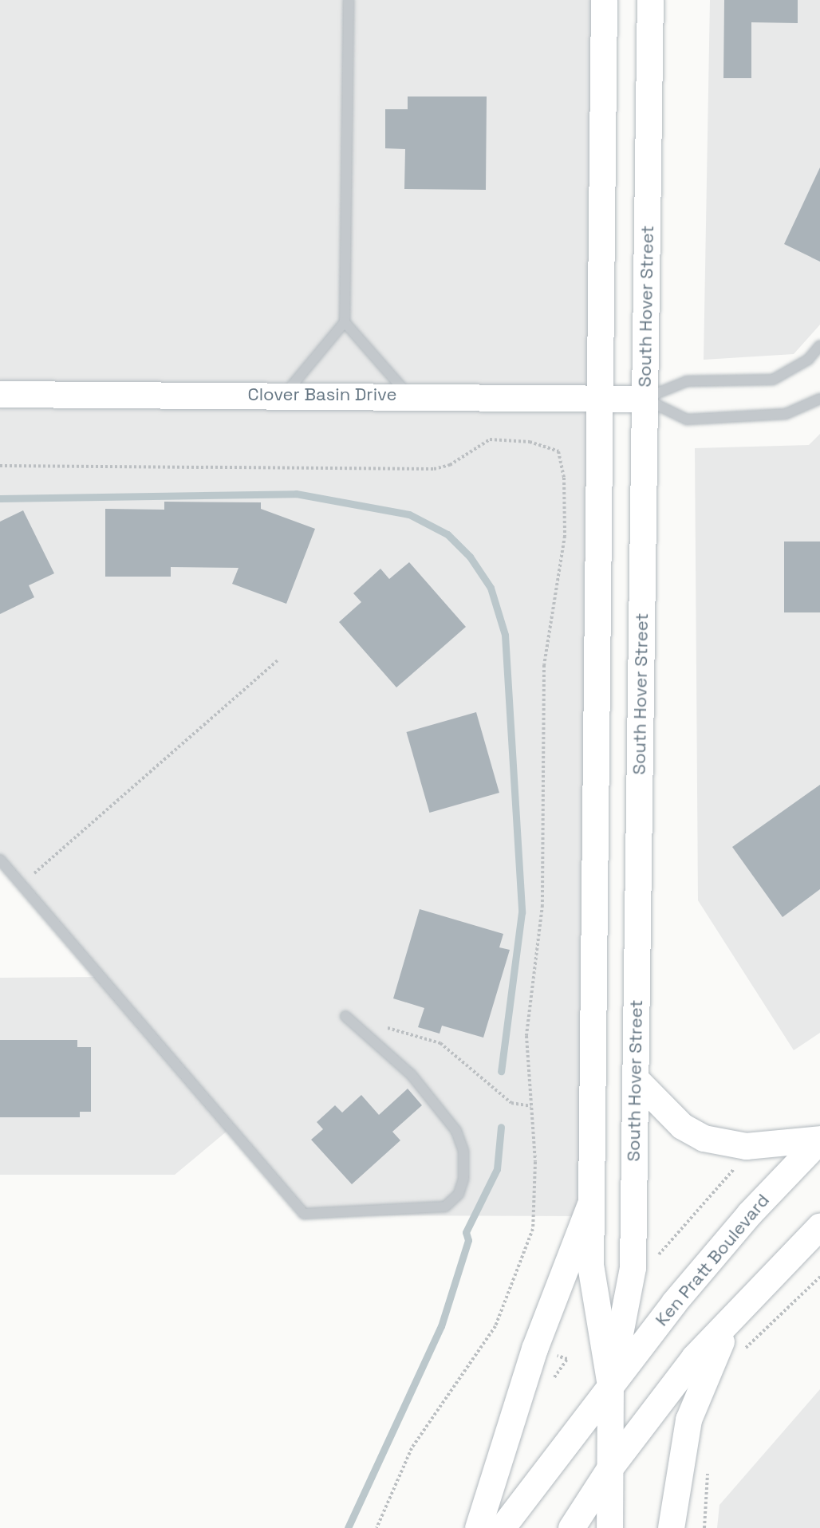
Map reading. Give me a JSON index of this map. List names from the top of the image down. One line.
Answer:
{"streets":{"main road":["South Hover Street","Clover Basin Drive","Ken Pratt Boulevard"]},"crossings":[["South Hover Street","Clover Basin Drive"],["South Hover Street","Ken Pratt Boulevard"]]}
